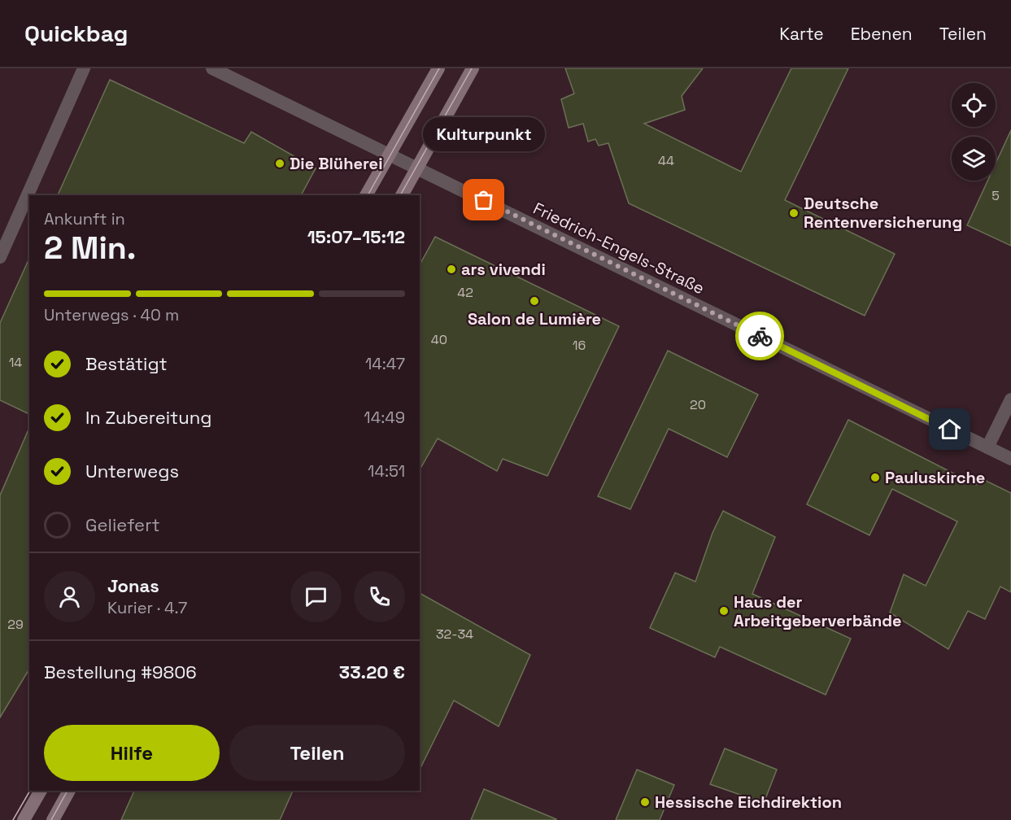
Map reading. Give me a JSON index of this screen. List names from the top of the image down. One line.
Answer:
{"streets":{"street":["Friedrich-Engels-Straße"]},"places":["Die Blüherei","Kulturpunkt","Deutsche Rentenversicherung","ars vivendi","Salon de Lumière","Pauluskirche","Haus der Arbeitgeberverbände","Hessische Eichdirektion"],"house_numbers":["44","5","42","40","16","14","20","29","32-34"],"page":{"header":"Quickbag","nav":["Karte","Ebenen","Teilen"],"bubble":"Kulturpunkt","heading":["2 Min.","Ankunft in","15:07–15:12"],"panel":["Jonas","Kurier · 4.7","Bestellung #9806","33.20 €"],"bar":"Unterwegs · 40 m","list":[["Bestätigt","14:47"],["In Zubereitung","14:49"],["Unterwegs","14:51"],"Geliefert"],"buttons":["Hilfe","Teilen"]}}
